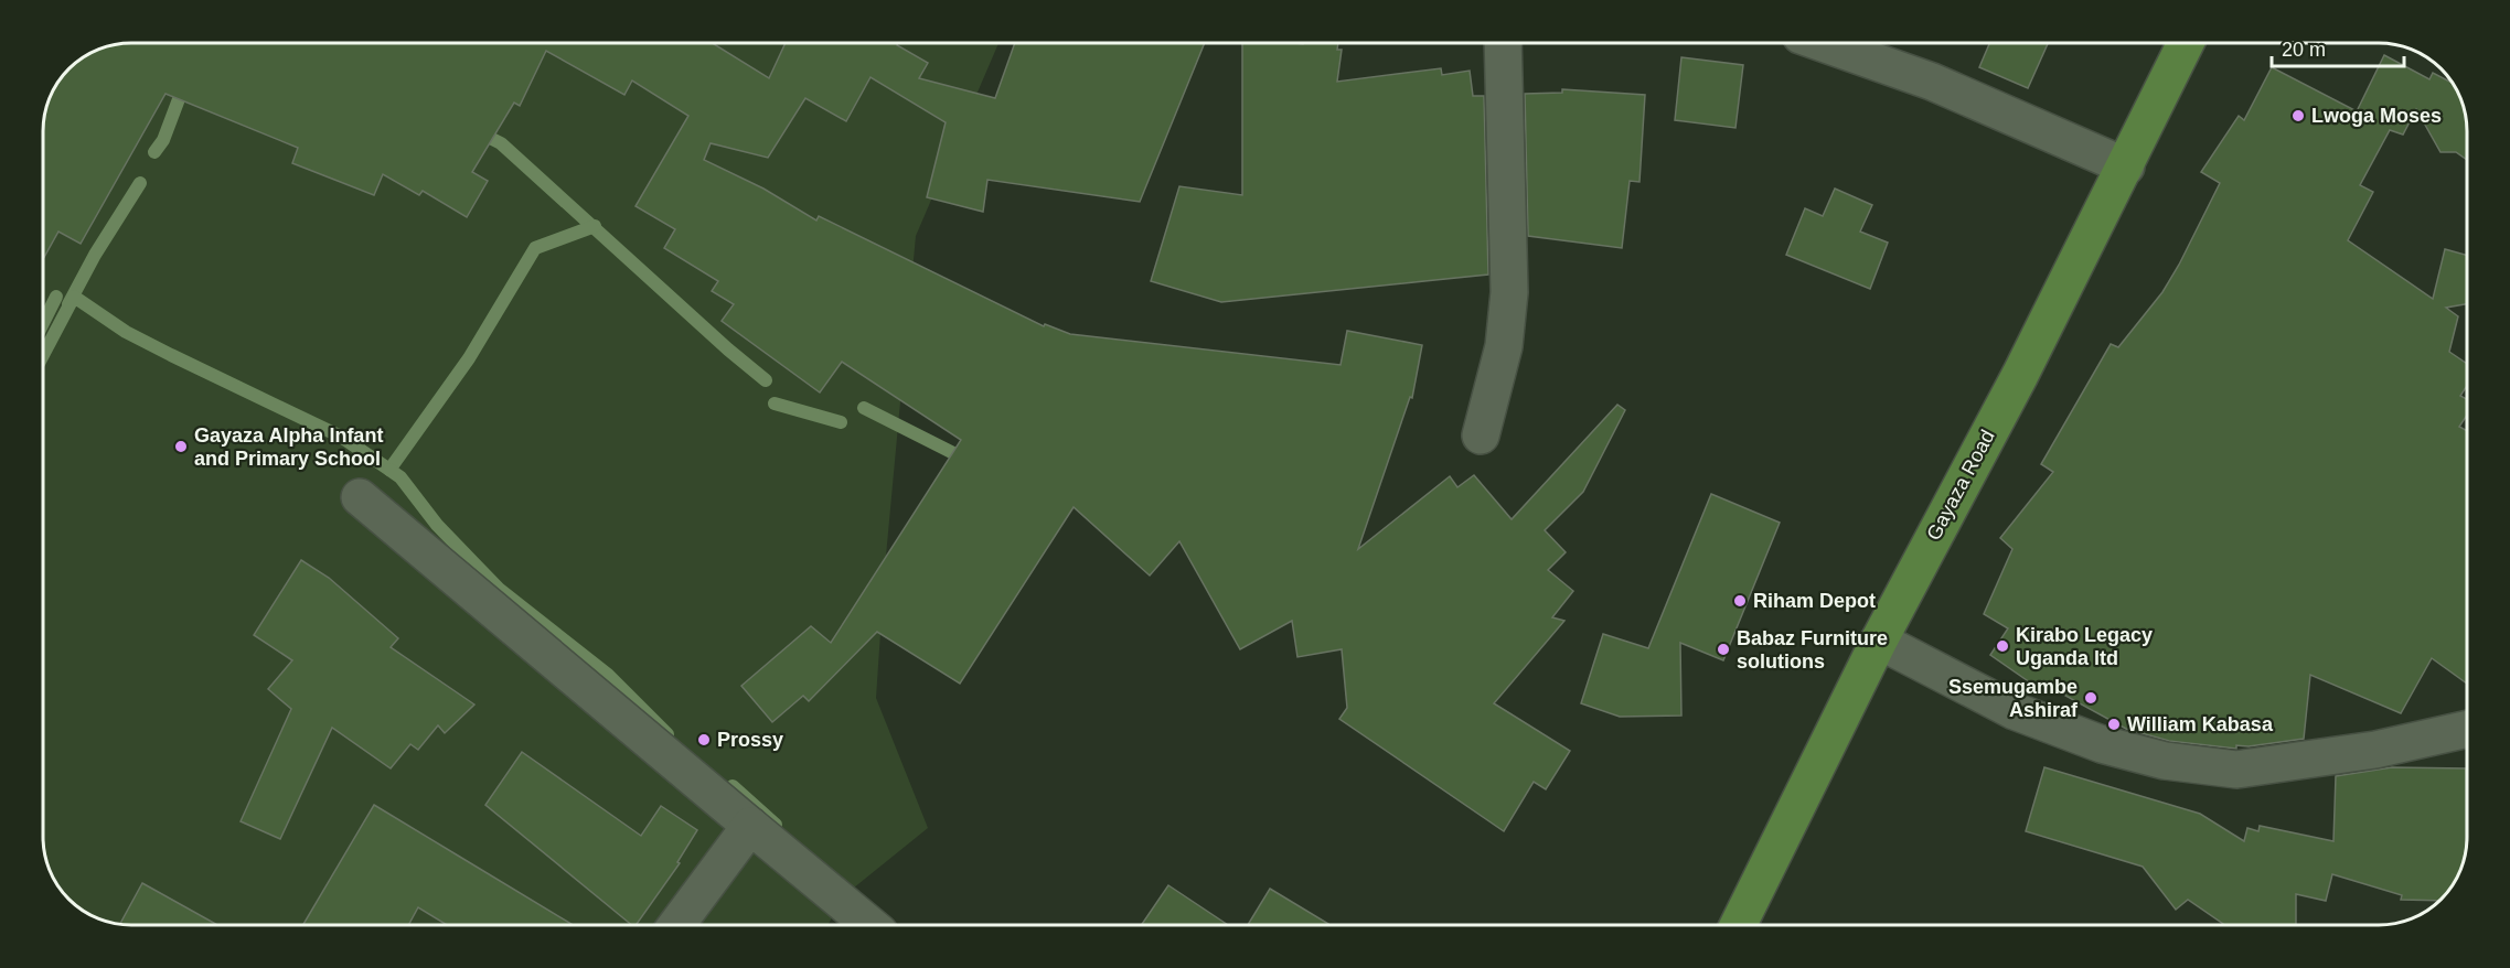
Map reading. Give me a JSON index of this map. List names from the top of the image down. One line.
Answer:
{"streets":{"main road":["Gayaza Road"]},"places":["Lwoga Moses","Gayaza Alpha Infant and Primary School","Riham Depot","Kirabo Legacy Uganda ltd","Babaz Furniture solutions","Ssemugambe Ashiraf","William Kabasa","Prossy"],"scale_bar":"20 m"}
